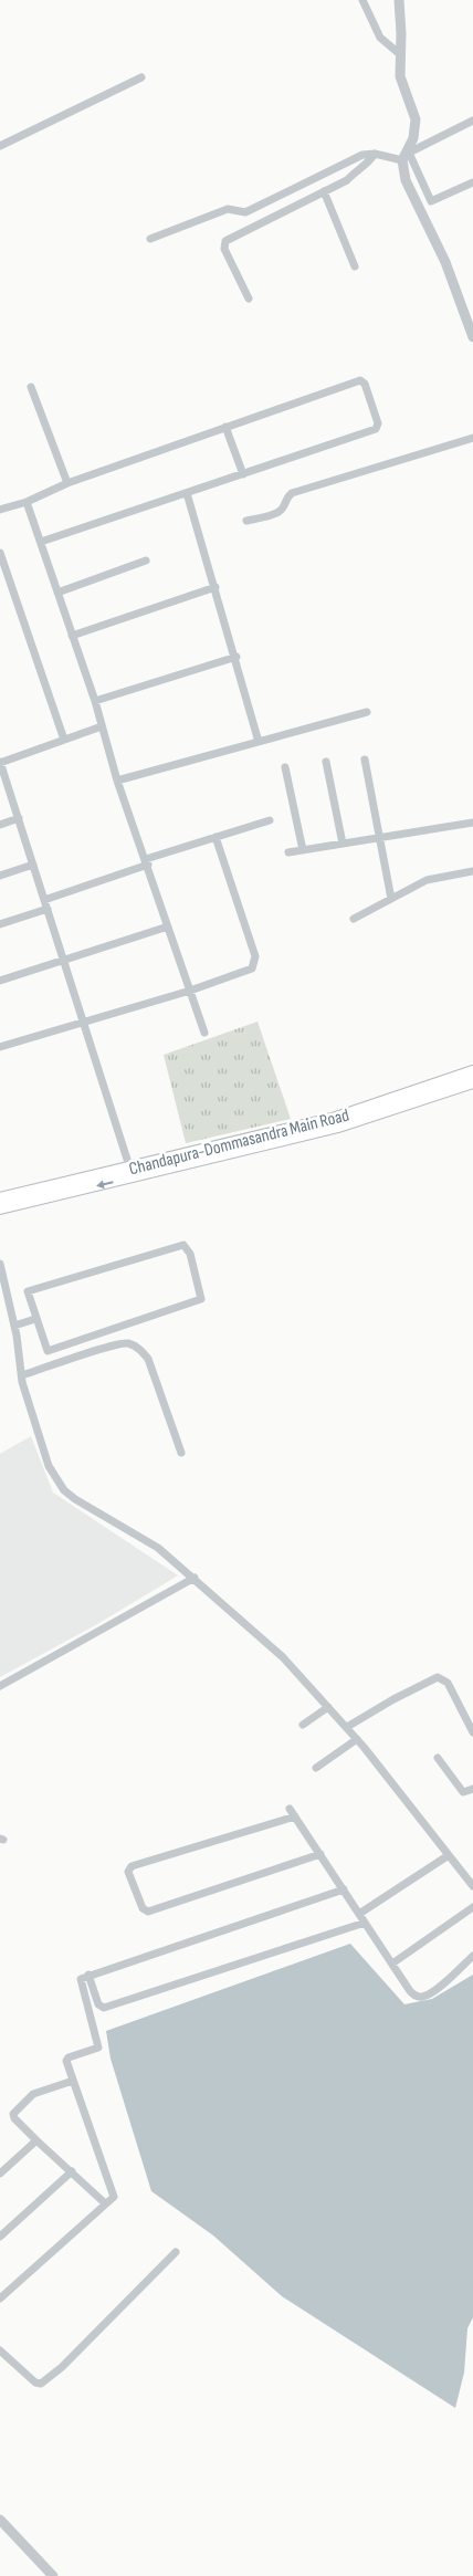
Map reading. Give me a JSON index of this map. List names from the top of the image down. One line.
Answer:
{"streets":{"main road":["Chandapura-Dommasandra Main Road"]}}
